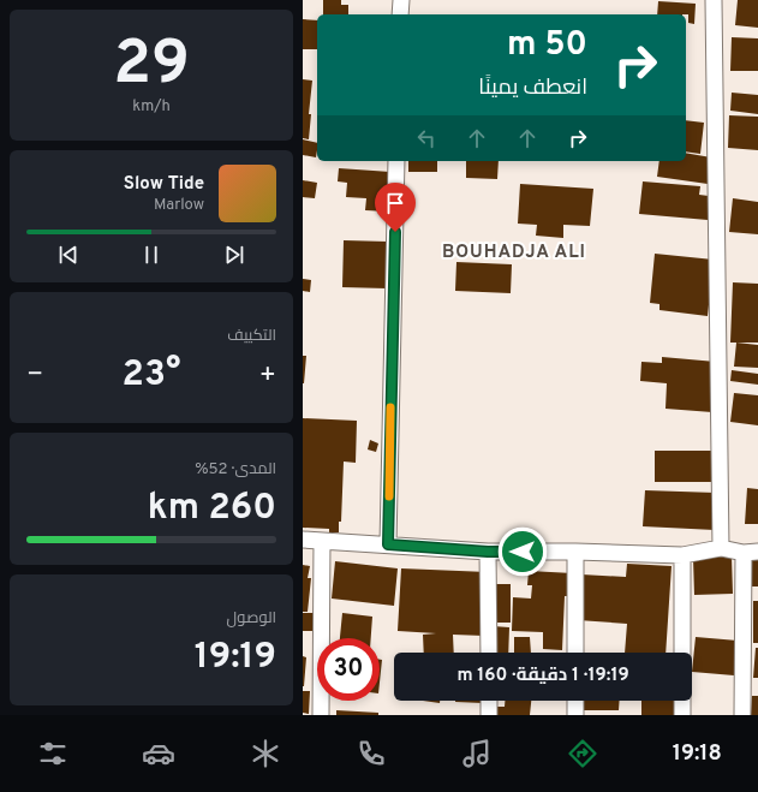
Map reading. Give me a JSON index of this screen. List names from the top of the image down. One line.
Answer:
{"districts":["BOUHADJA ALI"],"page":{"tile":[["29","km/h"],"التكييف",["المدى · 52%","260 km"],["الوصول","19:19"]],"turn":["50 m","انعطف يمينًا"],"song":["Slow Tide","Marlow"],"heat":["−","23°","+"],"limit":"30","trip":"19:19 · 1 دقيقة · 160 m","tabs":"19:18"}}
